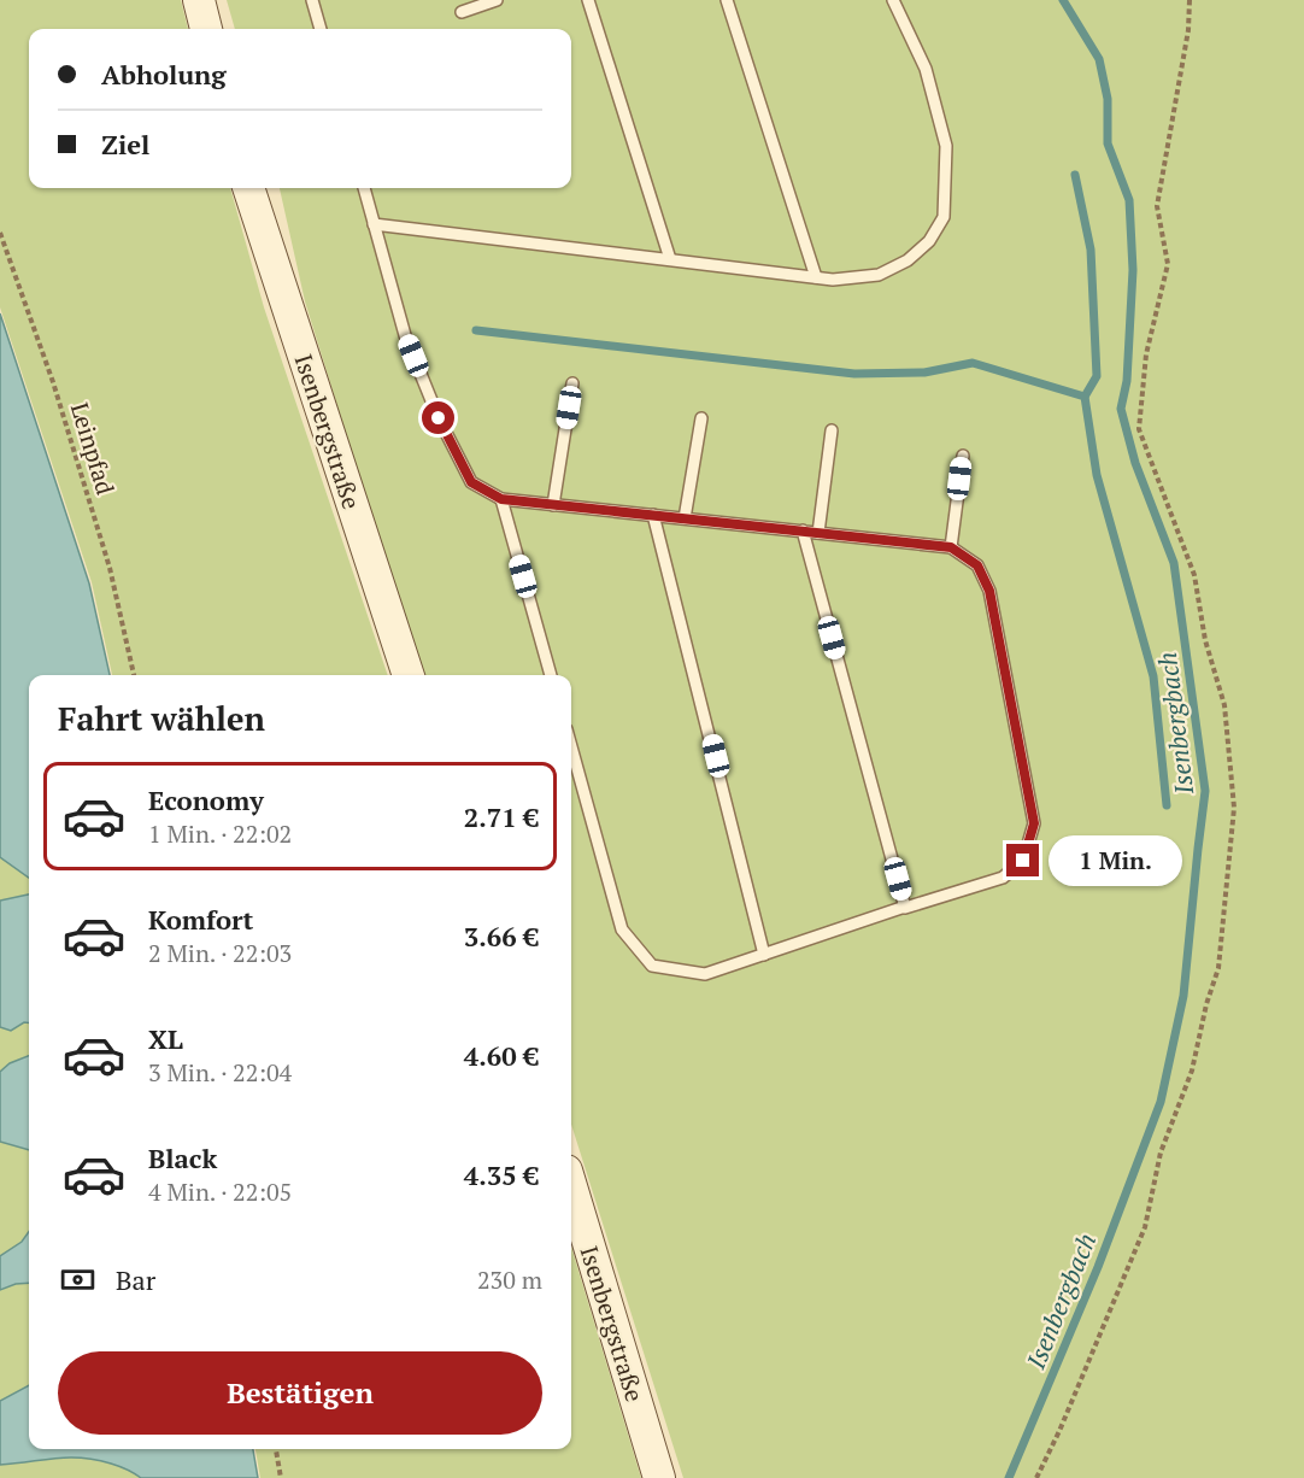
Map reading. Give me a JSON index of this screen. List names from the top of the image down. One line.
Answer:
{"streets":{"main road":["Isenbergstraße"],"path":["Leinpfad"]},"water":["Isenbergbach"],"page":{"banner":["Abholung","Ziel"],"heading":"Fahrt wählen","list":[{"name":"Economy","note":"1 Min. · 22:02","value":"2.71 €"},{"name":"Komfort","note":"2 Min. · 22:03","value":"3.66 €"},{"name":"XL","note":"3 Min. · 22:04","value":"4.60 €"},{"name":"Black","note":"4 Min. · 22:05","value":"4.35 €"}],"bubble":"1 Min.","pay":["Bar","230 m"],"buttons":"Bestätigen"}}
